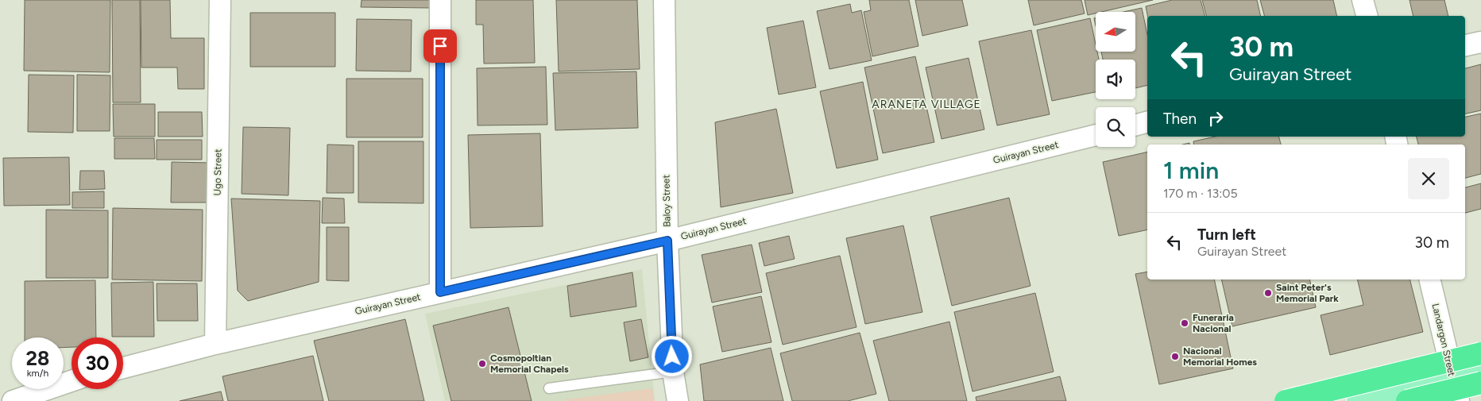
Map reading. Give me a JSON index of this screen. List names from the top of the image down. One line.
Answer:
{"streets":{"street":["Guirayan Street","Ugo Street","Baloy Street","Landargon Street"]},"crossings":[["Guirayan Street","Ugo Street"],["Guirayan Street","Baloy Street"]],"districts":["ARANETA VILLAGE"],"places":["Saint Peter's Memorial Park","Funeraria Nacional","Nacional Memorial Homes","Cosmopoltian Memorial Chapels"],"north":"left","page":{"turn":["30 m","Guirayan Street"],"then":"Then","heading":["1 min","170 m · 13:05"],"list":[{"name":"Turn left","note":"Guirayan Street","value":"30 m"}],"speed":"28 km/h","limit":"30"}}
